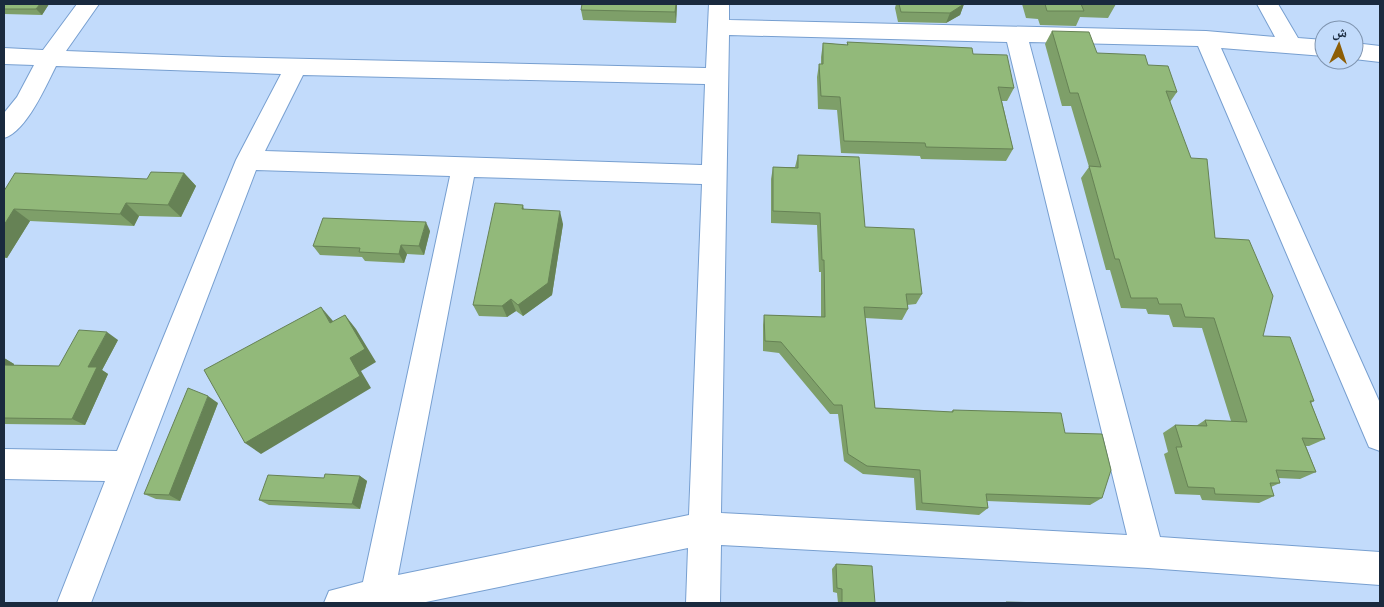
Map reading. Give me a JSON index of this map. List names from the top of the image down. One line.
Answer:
{"north":"top"}
